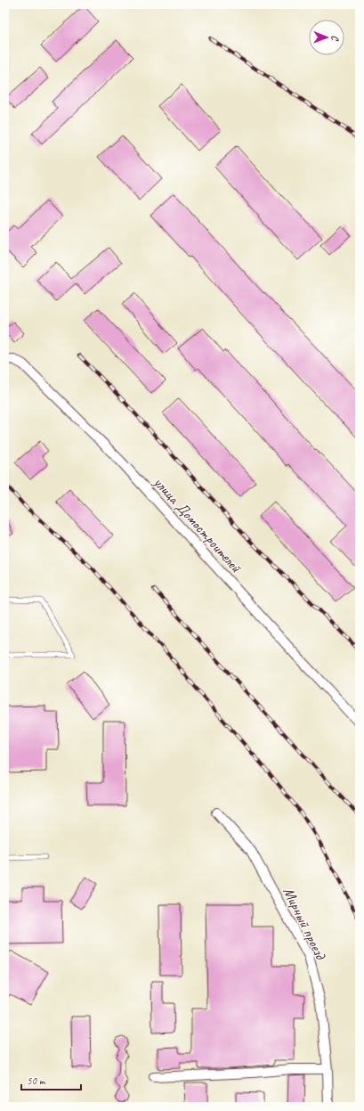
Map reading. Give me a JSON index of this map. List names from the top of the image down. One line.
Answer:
{"streets":{"street":["улица Домостроителей","Мирный проезд"]},"scale_bar":"50 m","north":"right"}
